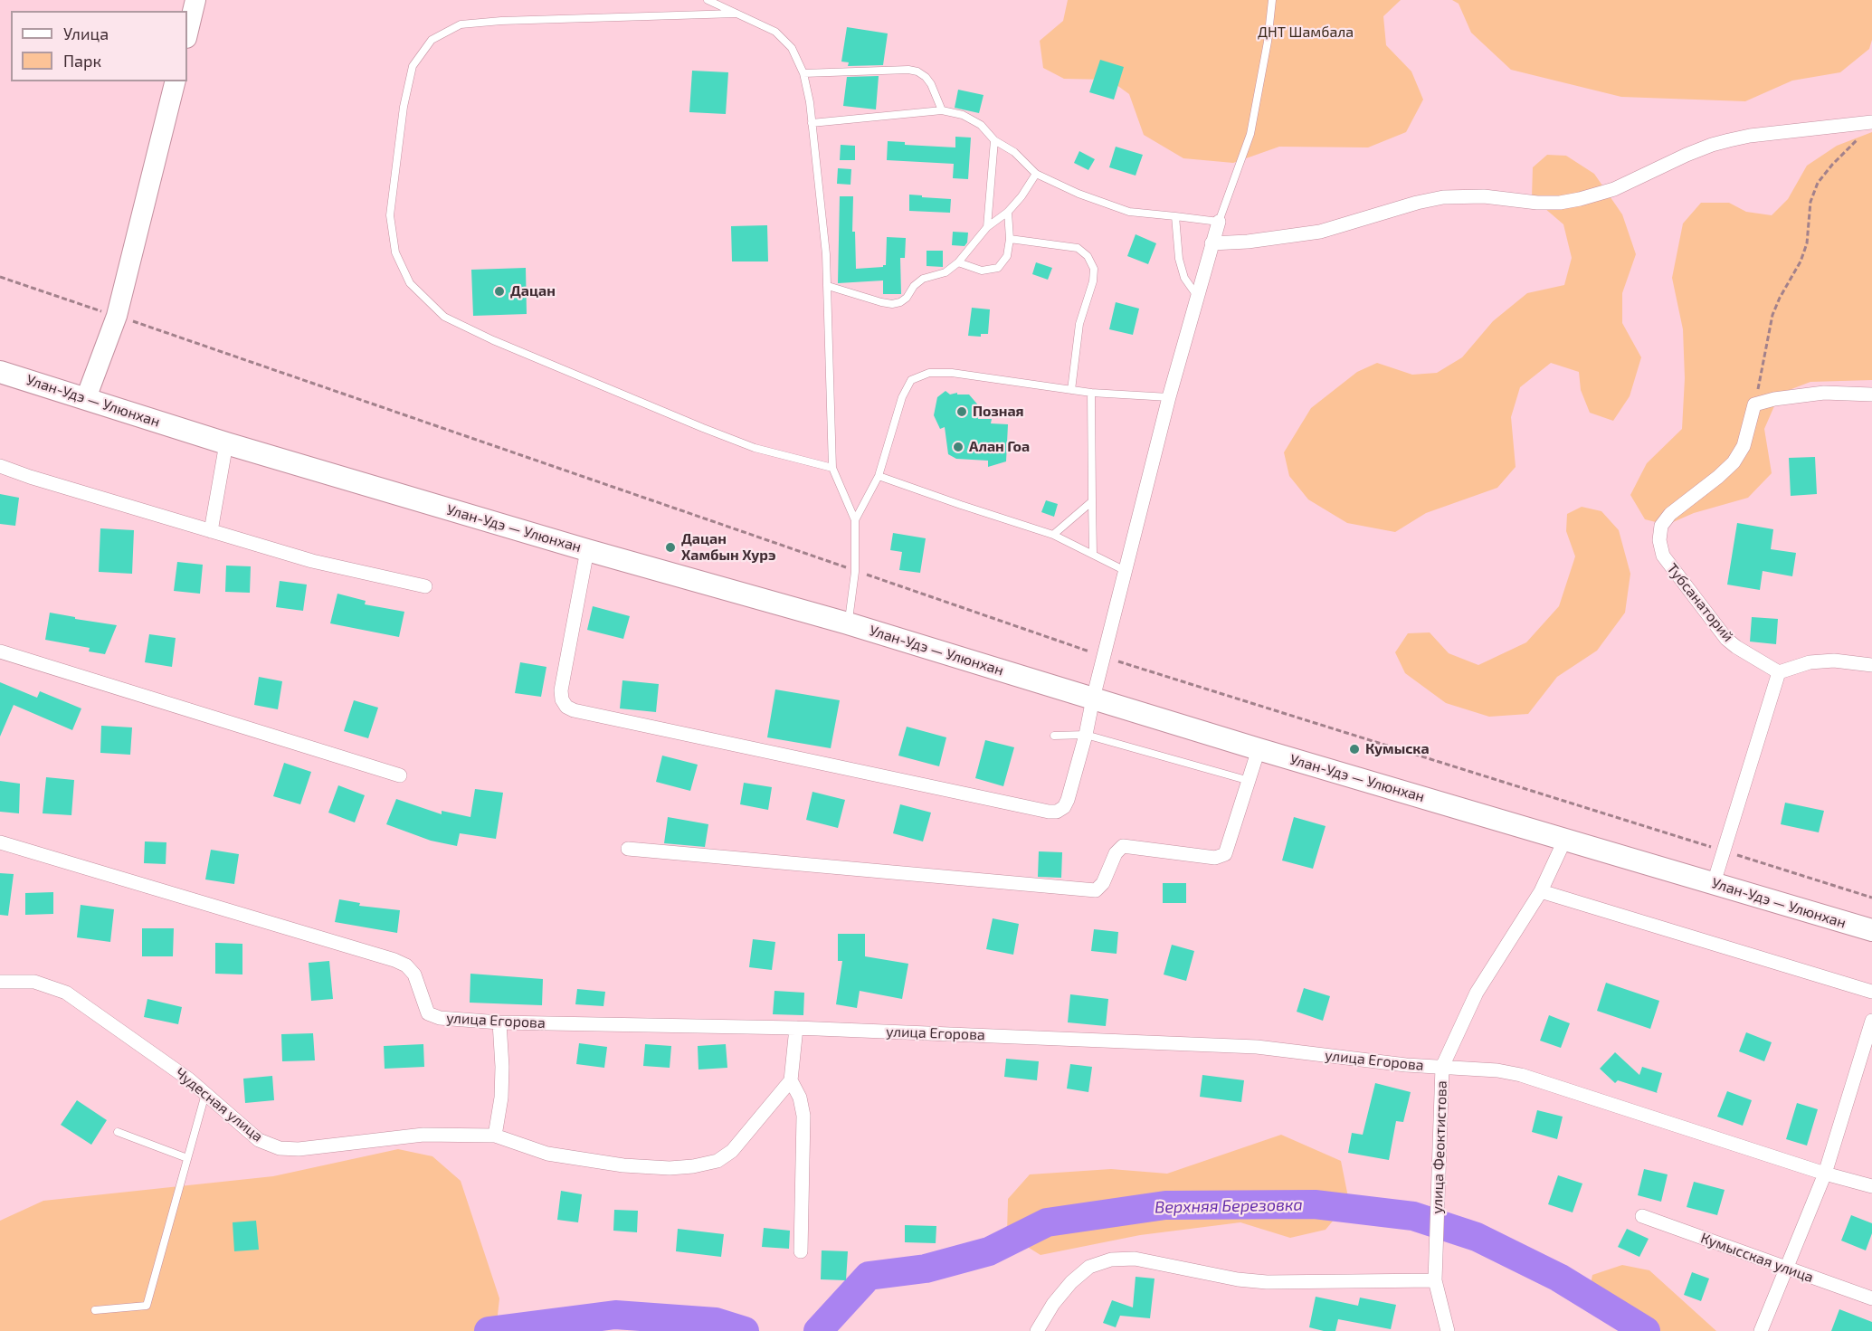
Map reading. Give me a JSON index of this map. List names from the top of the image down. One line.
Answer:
{"streets":{"main road":["Улан-Удэ — Улюнхан"],"street":["Тубсанаторий","улица Егорова","Чудесная улица","улица Феоктистова","Кумысская улица"]},"crossings":[["Улан-Удэ — Улюнхан","улица Феоктистова"],["улица Егорова","улица Феоктистова"]],"water":["Верхняя Березовка"],"parks":["ДНТ Шамбала"],"places":["Дацан","Позная","Алан Гоа","Дацан Хамбын Хурэ","Кумыска"],"legend":["Улица","Парк"]}
